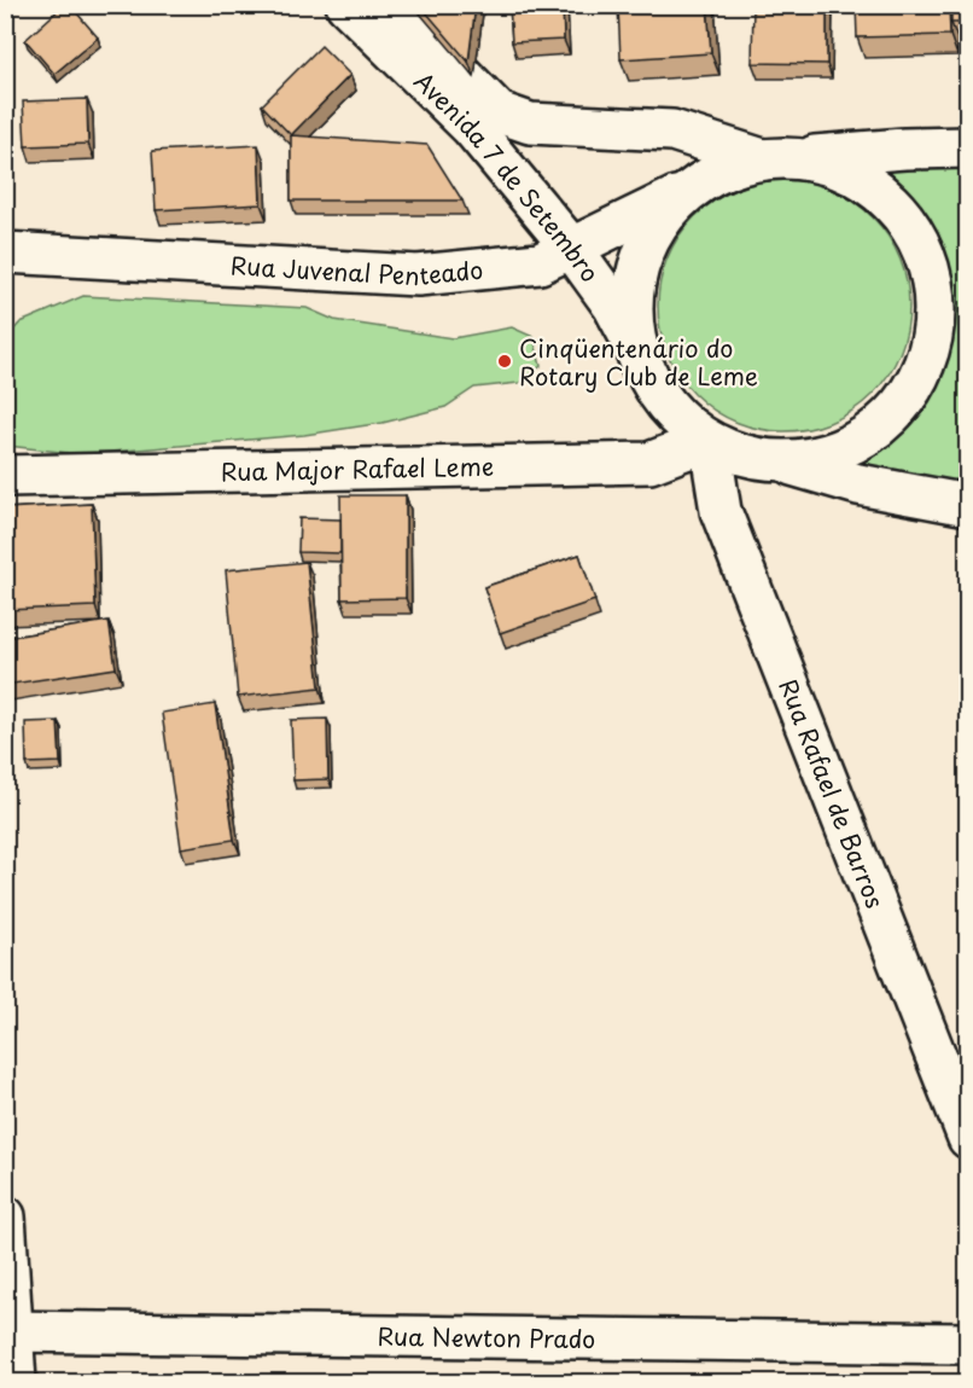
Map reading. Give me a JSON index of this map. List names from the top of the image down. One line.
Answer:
{"streets":{"street":["Avenida 7 de Setembro","Rua Juvenal Penteado","Rua Major Rafael Leme","Rua Rafael de Barros","Rua Newton Prado"]},"crossings":[["Avenida 7 de Setembro","Rua Juvenal Penteado"],["Rua Major Rafael Leme","Rua Rafael de Barros"]],"places":["Cinqüentenário do Rotary Club de Leme"]}
